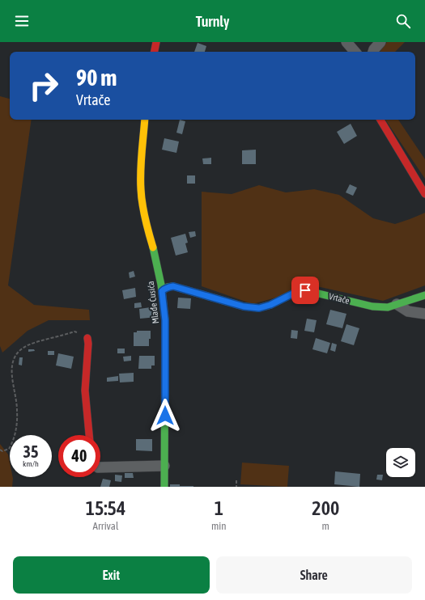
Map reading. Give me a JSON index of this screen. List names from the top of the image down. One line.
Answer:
{"streets":{"street":["Vrtače","Mlađe Ćusića"]},"crossings":[["Vrtače","Mlađe Ćusića"]],"page":{"header":"Turnly","turn":["90 m","Vrtače"],"speed":"35 km/h","limit":"40","eta":["15:54","Arrival","1","min","200","m"],"buttons":["Exit","Share"]}}
